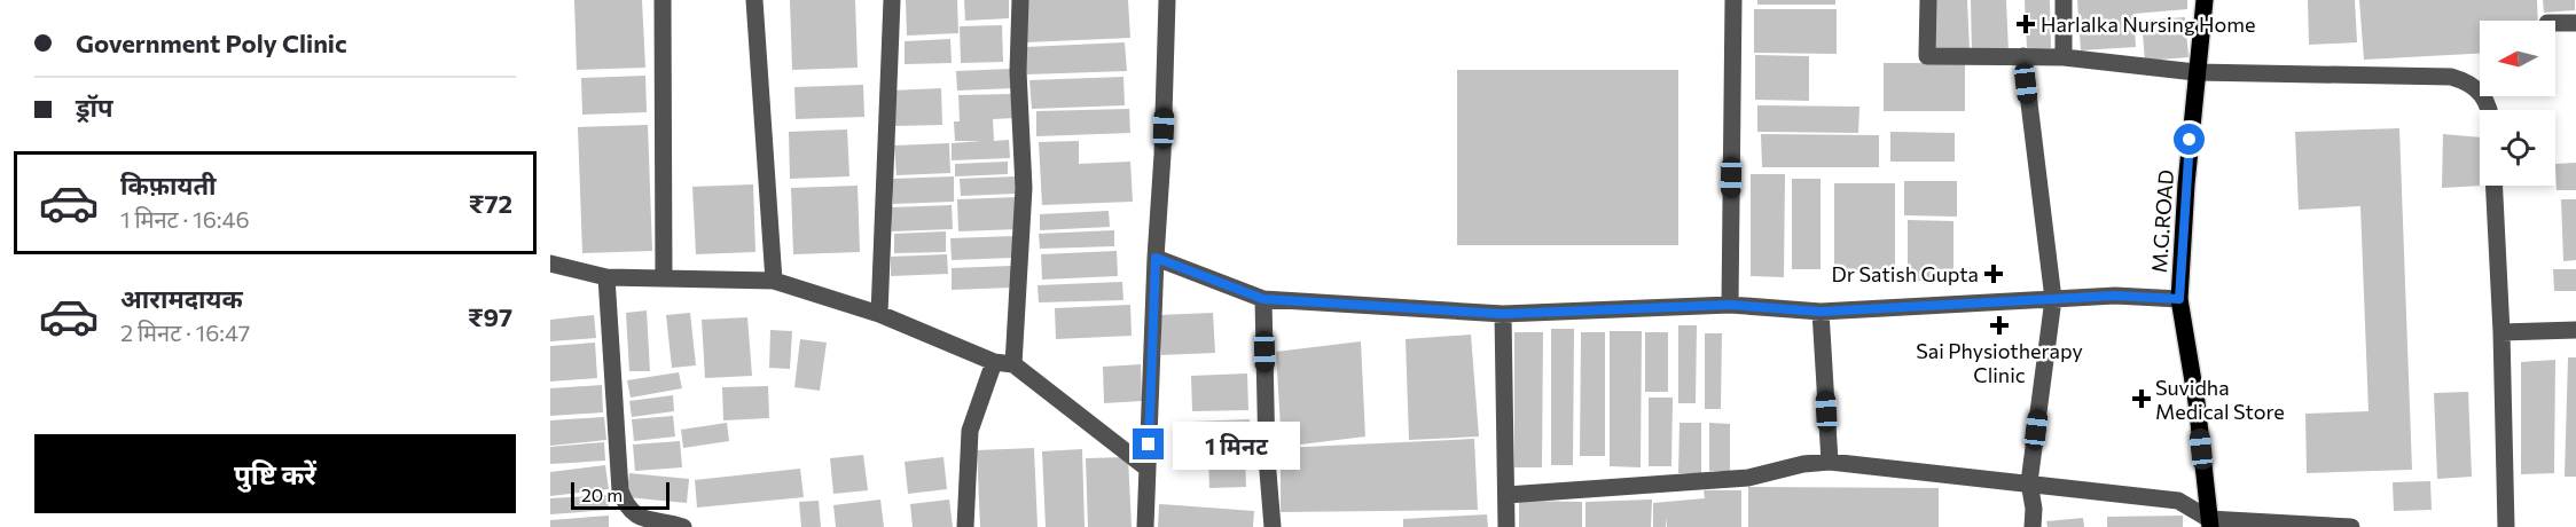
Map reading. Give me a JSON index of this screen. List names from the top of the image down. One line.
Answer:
{"streets":{"main road":["M.G.ROAD"]},"places":{"health":["Harlalka Nursing Home","Dr Satish Gupta","Sai Physiotherapy Clinic","Suvidha Medical Store"]},"scale_bar":"20 m","north":"left","page":{"banner":["Government Poly Clinic","ड्रॉप"],"list":[{"name":"किफ़ायती","note":"1 मिनट · 16:46","value":"₹72"},{"name":"आरामदायक","note":"2 मिनट · 16:47","value":"₹97"}],"buttons":"पुष्टि करें","bubble":"1 मिनट","scale":"20 m"}}
